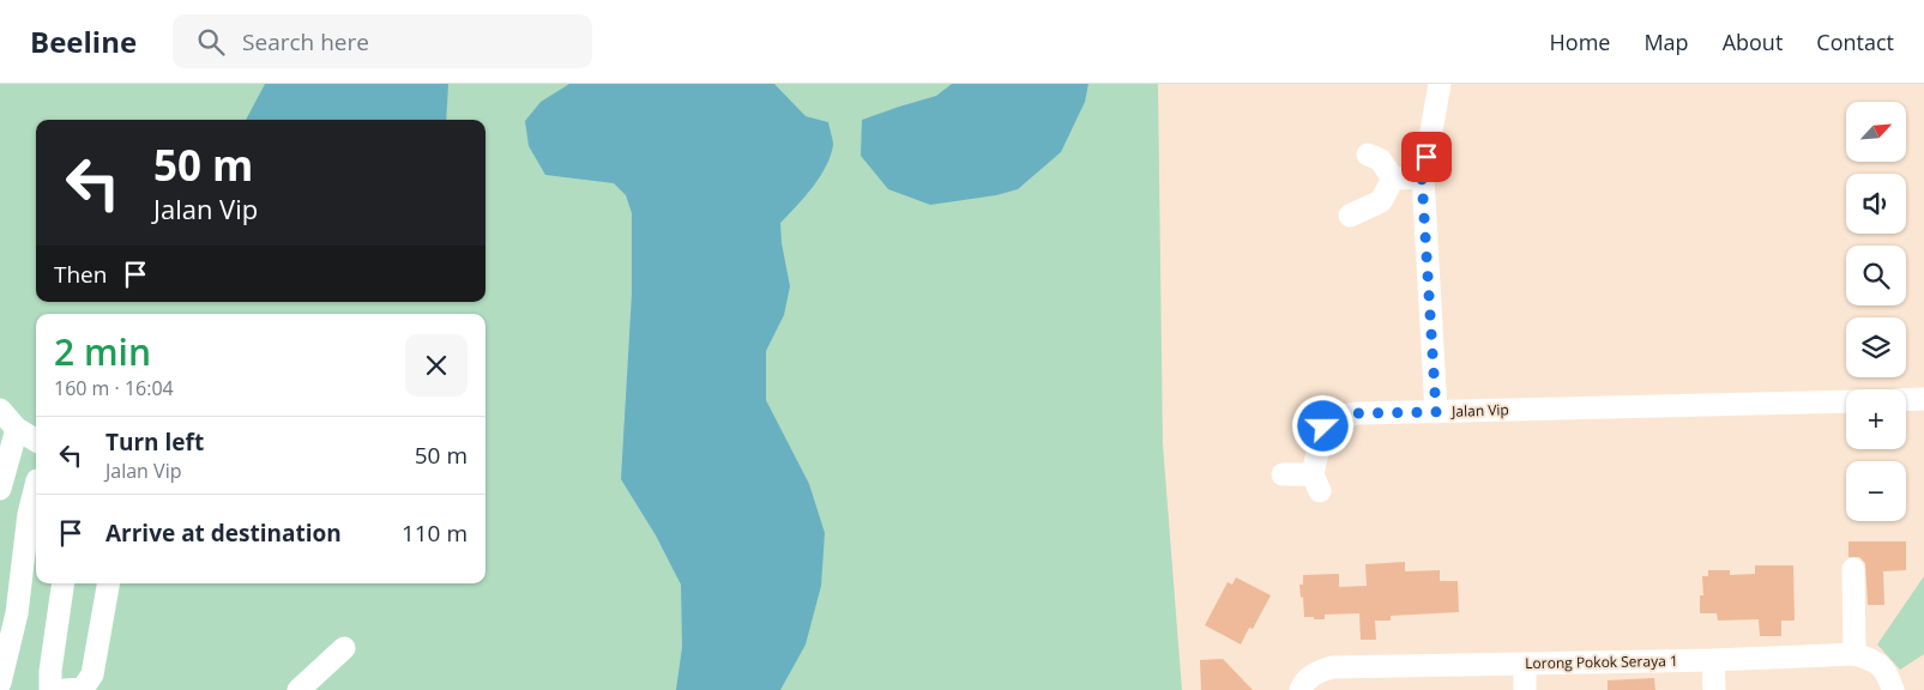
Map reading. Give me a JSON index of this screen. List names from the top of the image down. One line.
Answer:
{"streets":{"street":["Jalan Vip","Lorong Pokok Seraya 1"]},"north":"top right","page":{"header":"Beeline","search":"Search here","nav":["Home","Map","About","Contact"],"map_buttons":["+","−"],"turn":["50 m","Jalan Vip"],"then":"Then","heading":["2 min","160 m · 16:04"],"list":[{"name":"Turn left","note":"Jalan Vip","value":"50 m"},{"name":"Arrive at destination","value":"110 m"}]}}
